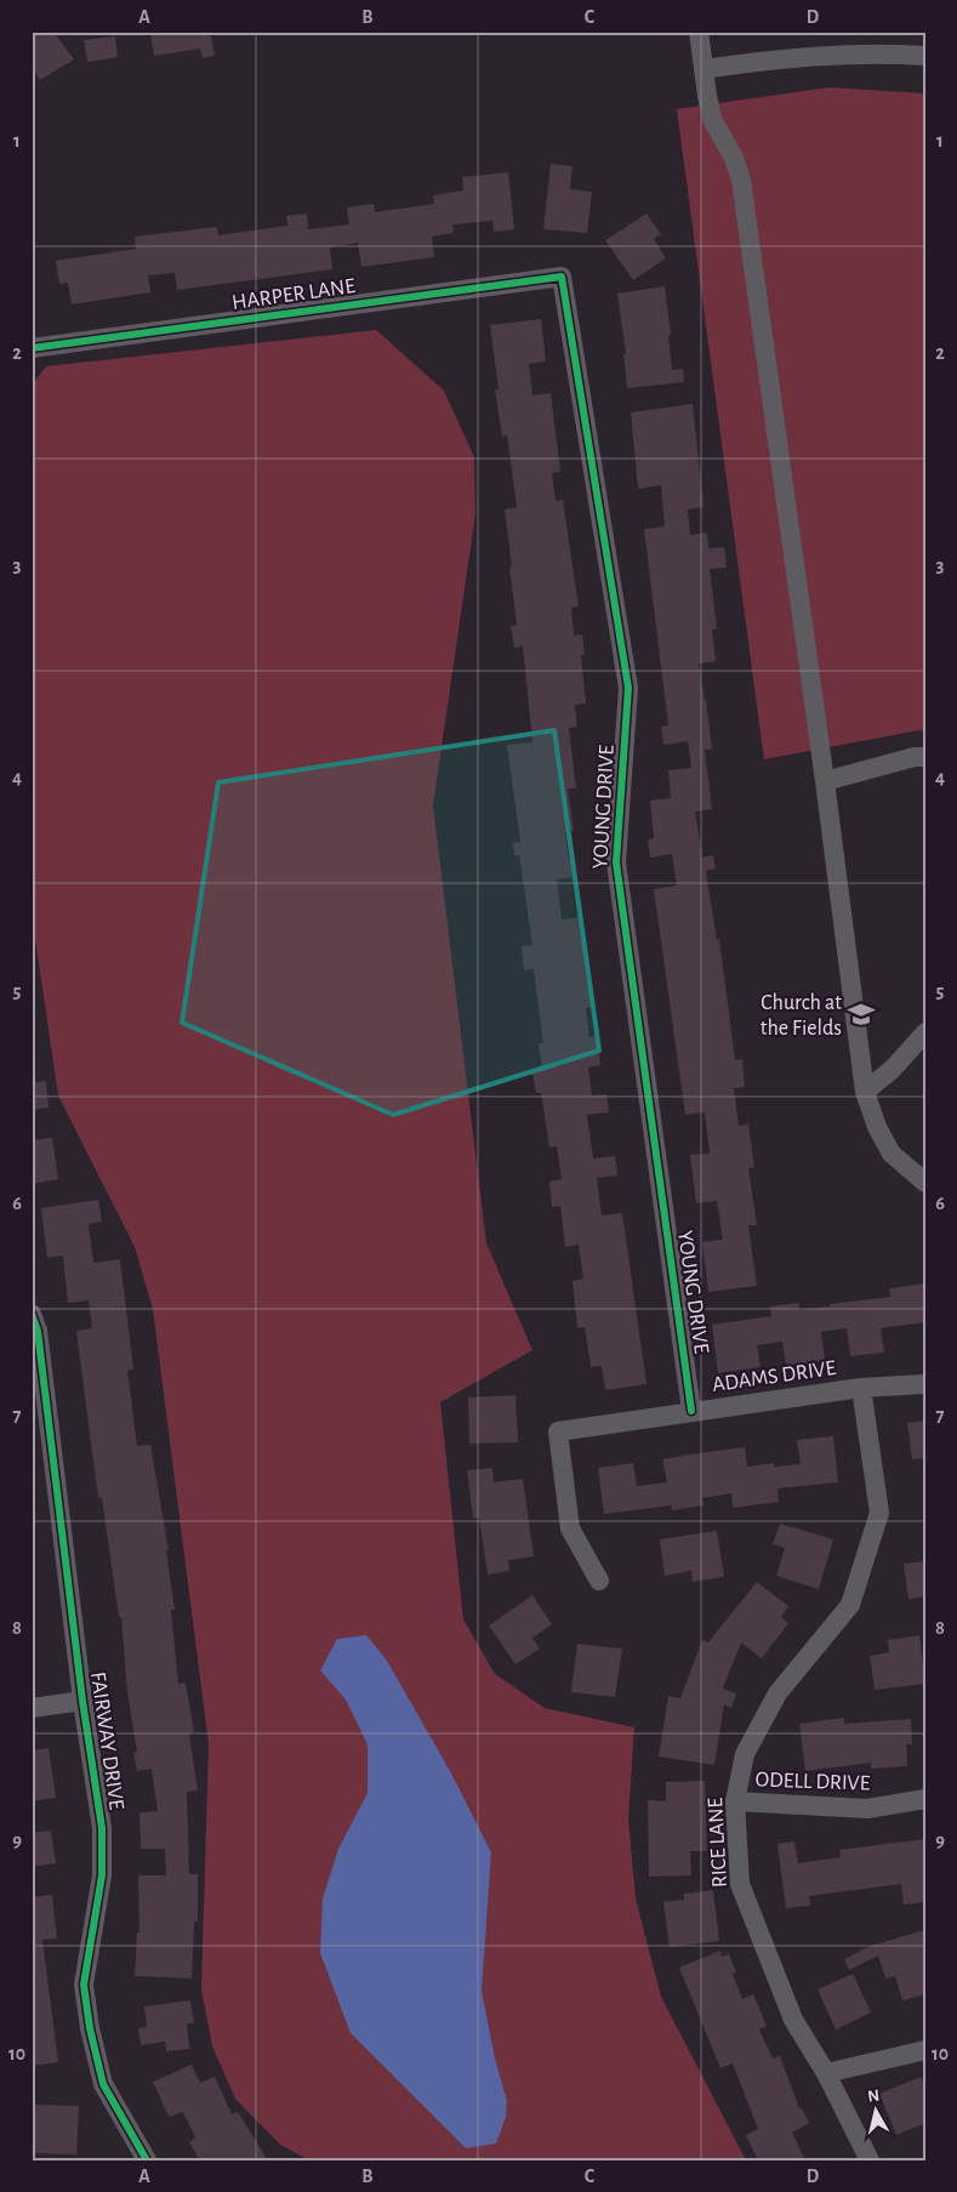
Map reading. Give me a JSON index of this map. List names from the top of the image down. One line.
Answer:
{"streets":{"street":["HARPER LANE","YOUNG DRIVE","ADAMS DRIVE","FAIRWAY DRIVE","ODELL DRIVE","RICE LANE"]},"crossings":[["HARPER LANE","YOUNG DRIVE"],["YOUNG DRIVE","ADAMS DRIVE"],["ADAMS DRIVE","RICE LANE"],["ODELL DRIVE","RICE LANE"]],"places":{"school or university":["Church at the Fields"]},"north":"top","grid":{"columns":["A","B","C","D"],"rows":["1","2","3","4","5","6","7","8","9","10"]}}
